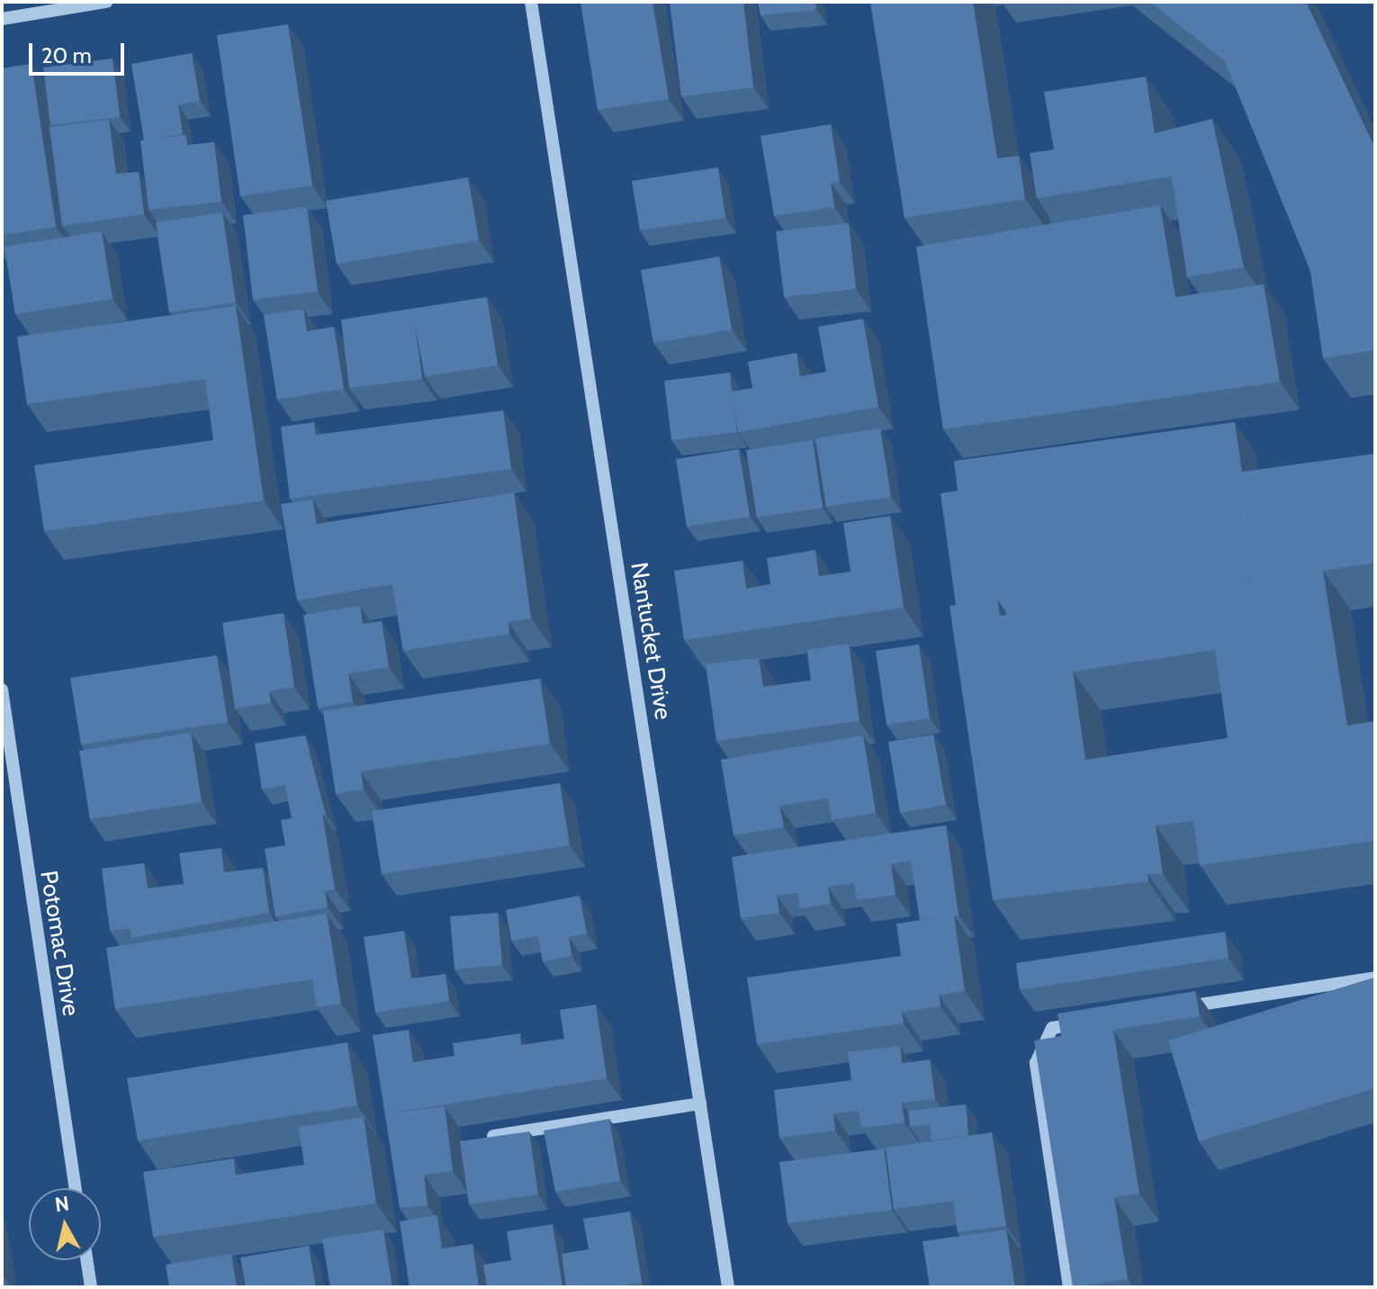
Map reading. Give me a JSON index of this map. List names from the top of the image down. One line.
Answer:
{"streets":{"street":["Nantucket Drive","Potomac Drive"]},"scale_bar":"20 m","north":"top"}
